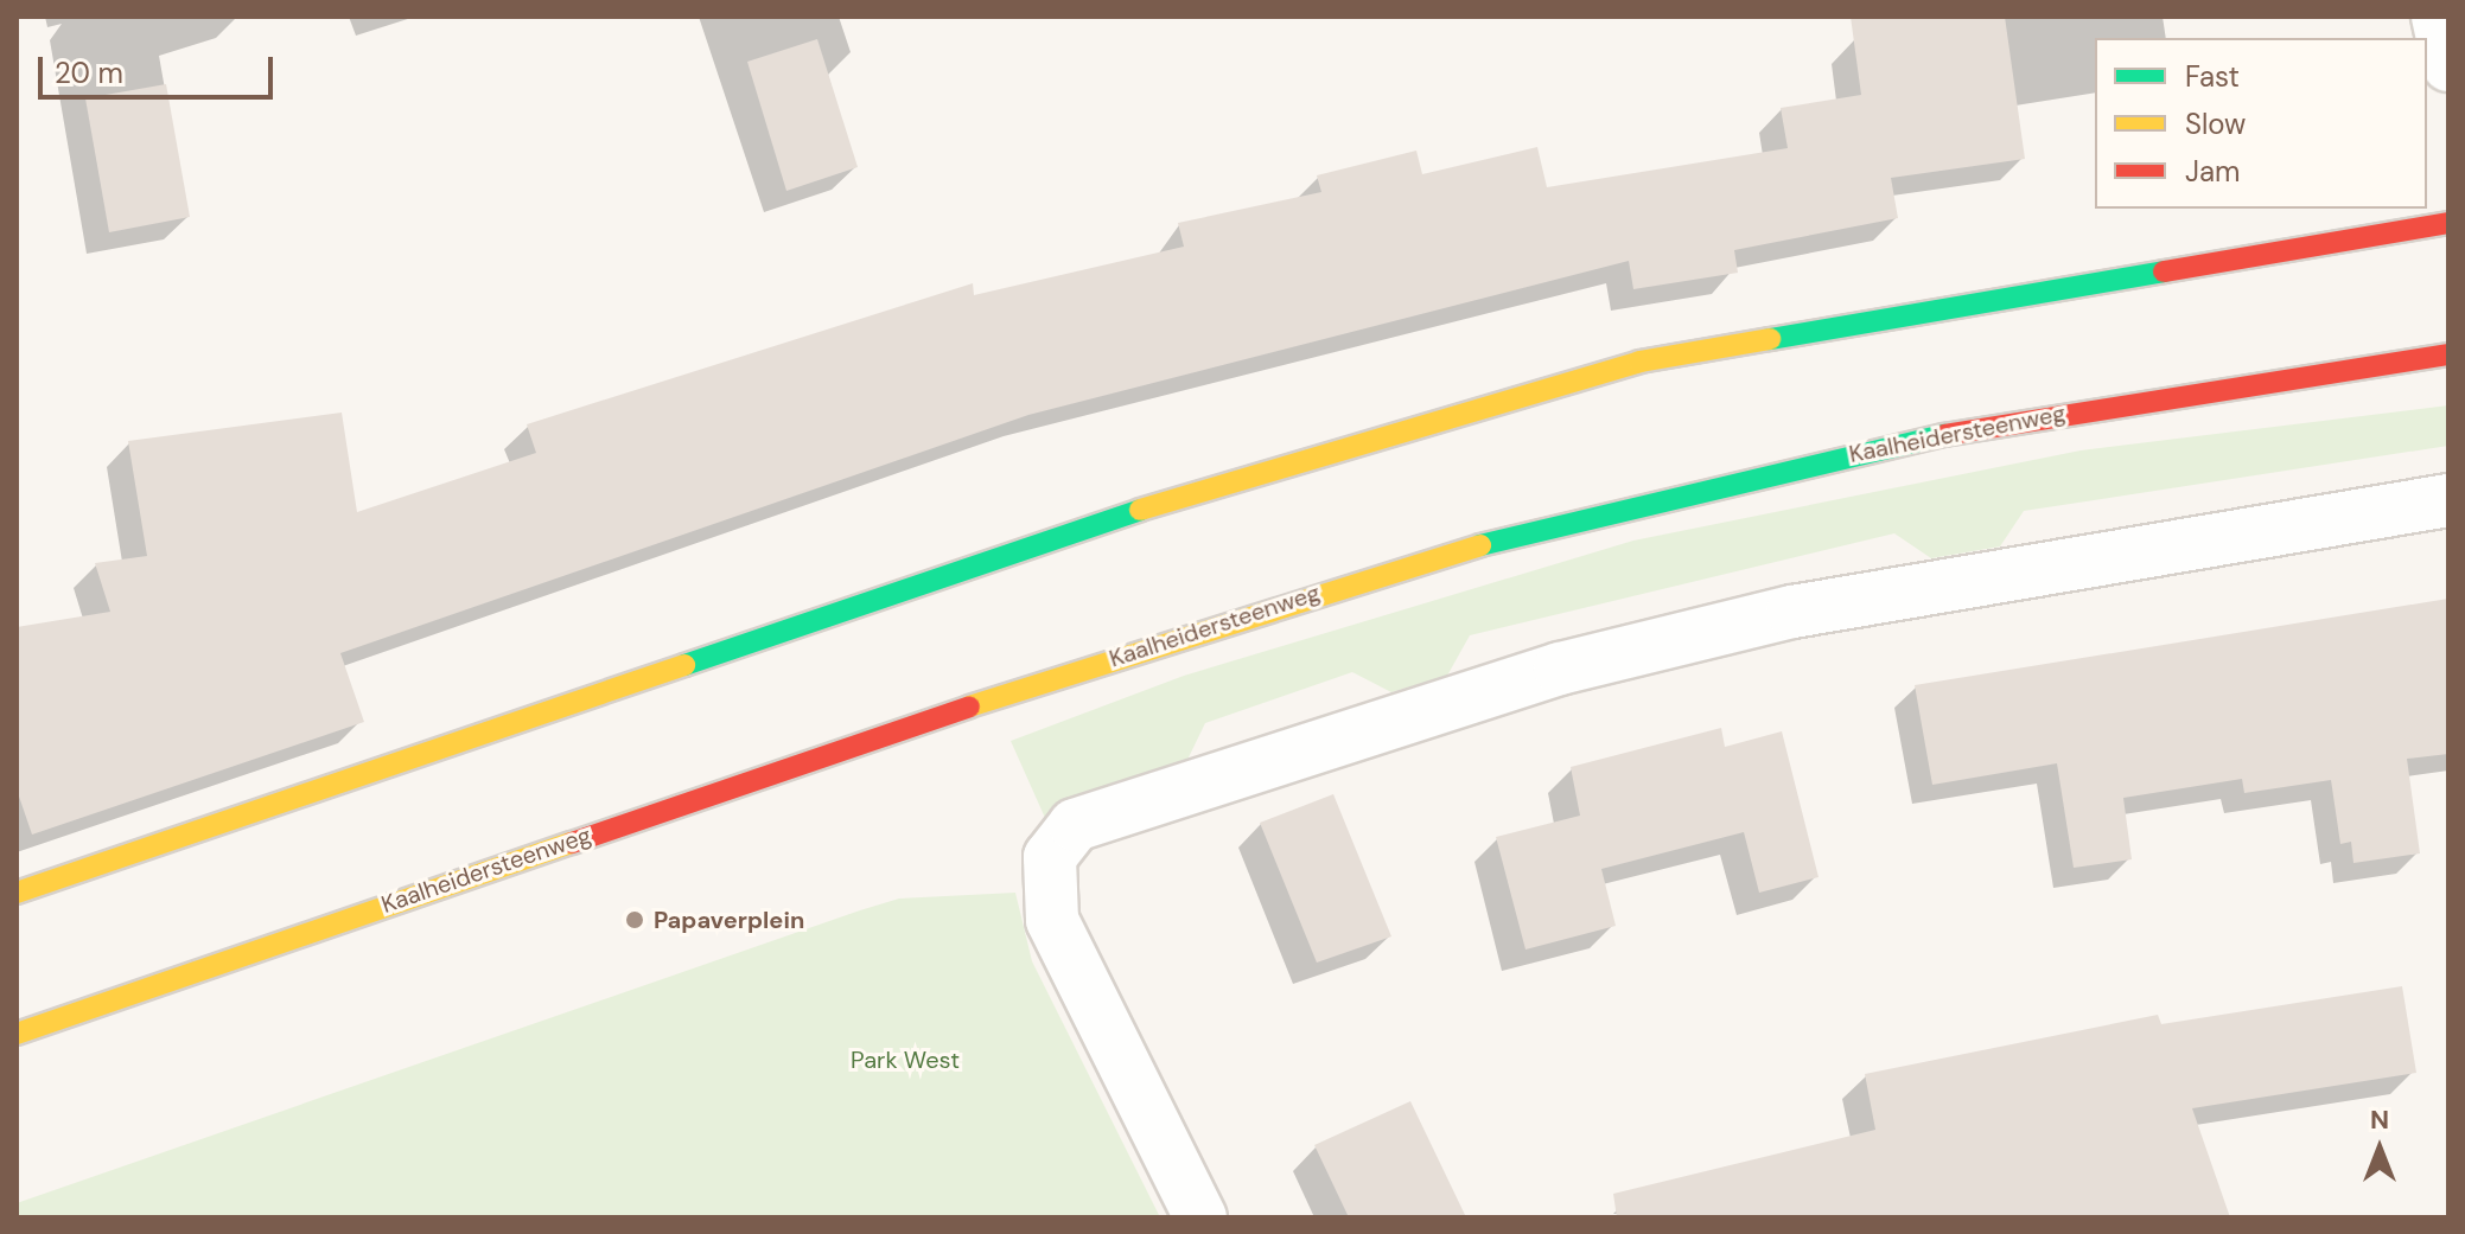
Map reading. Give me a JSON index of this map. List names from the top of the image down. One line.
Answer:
{"streets":{"street":["Kaalheidersteenweg"]},"parks":["Park West"],"places":["Papaverplein"],"legend":["Fast","Slow","Jam"],"scale_bar":"20 m","north":"top"}
